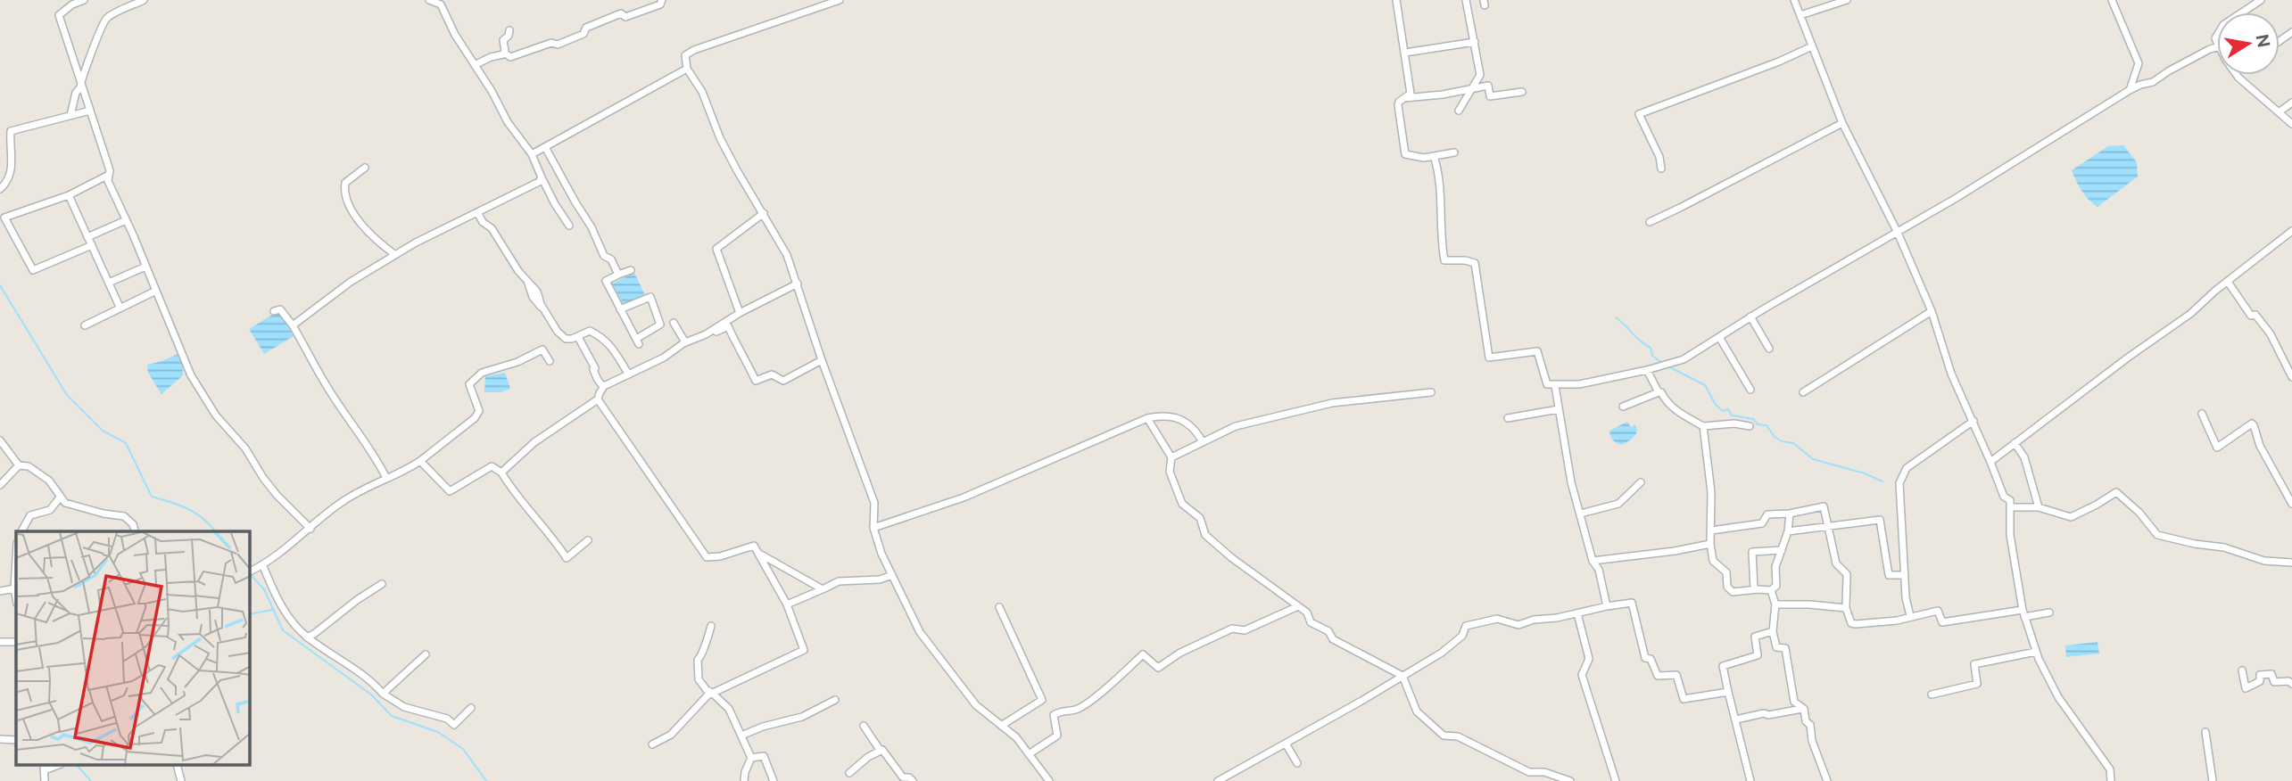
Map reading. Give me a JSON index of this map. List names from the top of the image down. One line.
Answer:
{"north":"right"}
